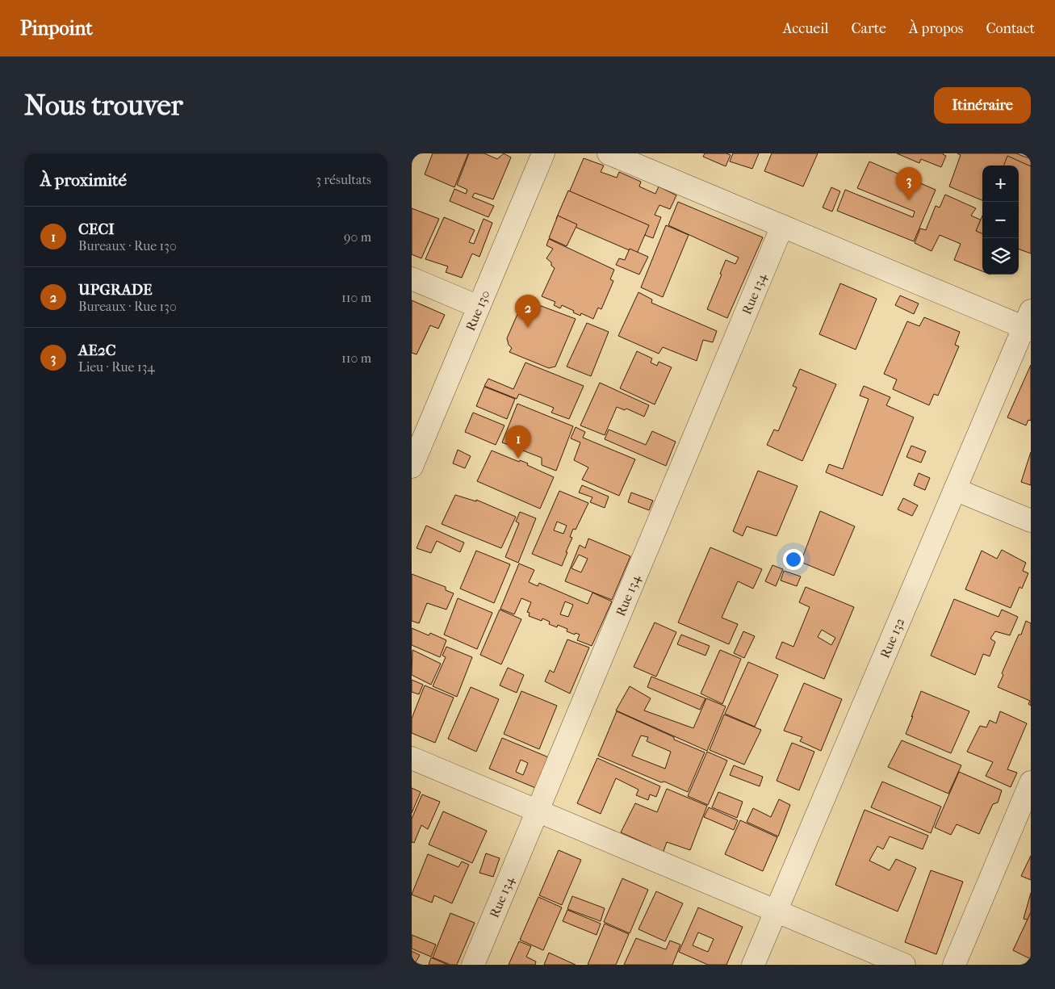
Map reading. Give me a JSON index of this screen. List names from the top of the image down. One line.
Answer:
{"streets":{"street":["Rue 134","Rue 130","Rue 132"]},"page":{"header":"Pinpoint","nav":["Accueil","Carte","À propos","Contact"],"buttons":"Itinéraire","title":"Nous trouver","heading":["À proximité","3 résultats"],"map_buttons":["+","−"],"pins":["3","2","1"],"list":[{"mark":"1","name":"CECI","note":"Bureaux · Rue 130","value":"90 m"},{"mark":"2","name":"UPGRADE","note":"Bureaux · Rue 130","value":"110 m"},{"mark":"3","name":"AE2C","note":"Lieu · Rue 134","value":"110 m"}]}}
